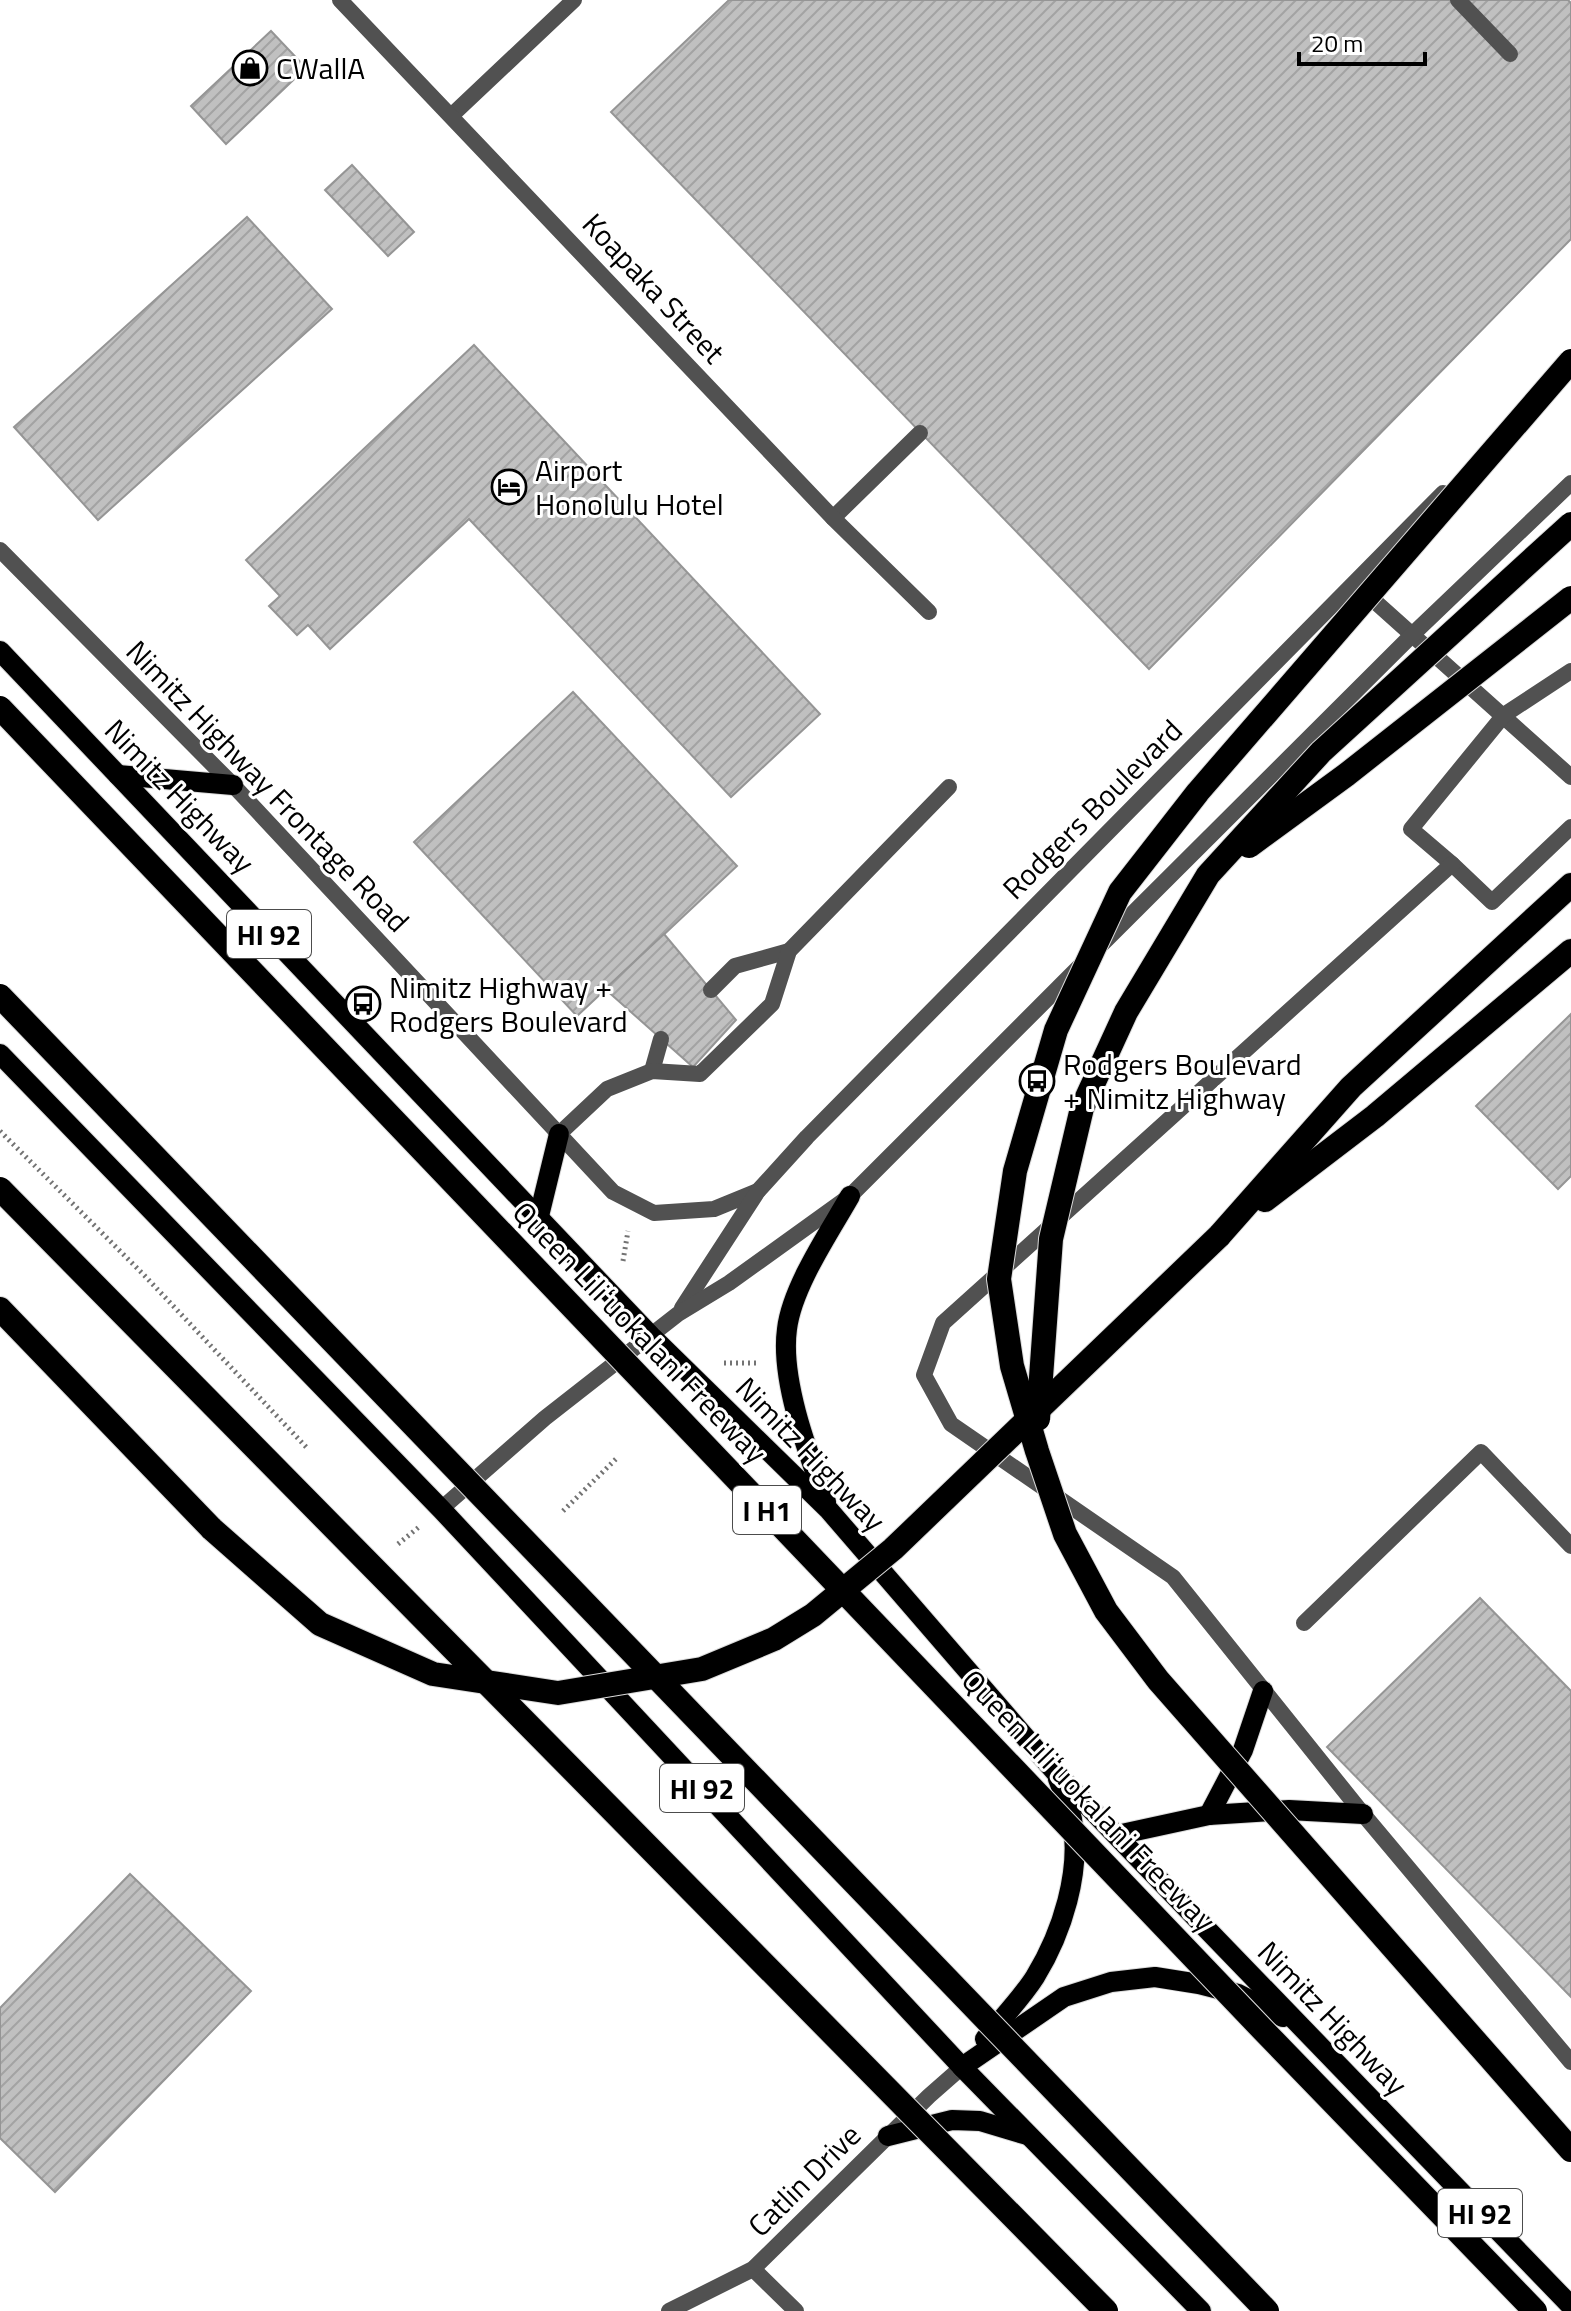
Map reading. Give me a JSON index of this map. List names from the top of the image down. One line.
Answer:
{"streets":{"highway":["Queen Liliʻuokalani Freeway","I H1"],"main road":["Nimitz Highway","HI 92"],"street":["Koapaka Street","Nimitz Highway Frontage Road","Rodgers Boulevard","Catlin Drive"]},"crossings":[["Nimitz Highway Frontage Road","Rodgers Boulevard"],["Nimitz Highway","Rodgers Boulevard"],["Rodgers Boulevard","HI 92"],["HI 92","Catlin Drive"]],"places":{"shop":["CWallA"],"hotel":["Airport Honolulu Hotel"],"bus stop":["Nimitz Highway + Rodgers Boulevard","Rodgers Boulevard + Nimitz Highway"]},"scale_bar":"20 m"}
